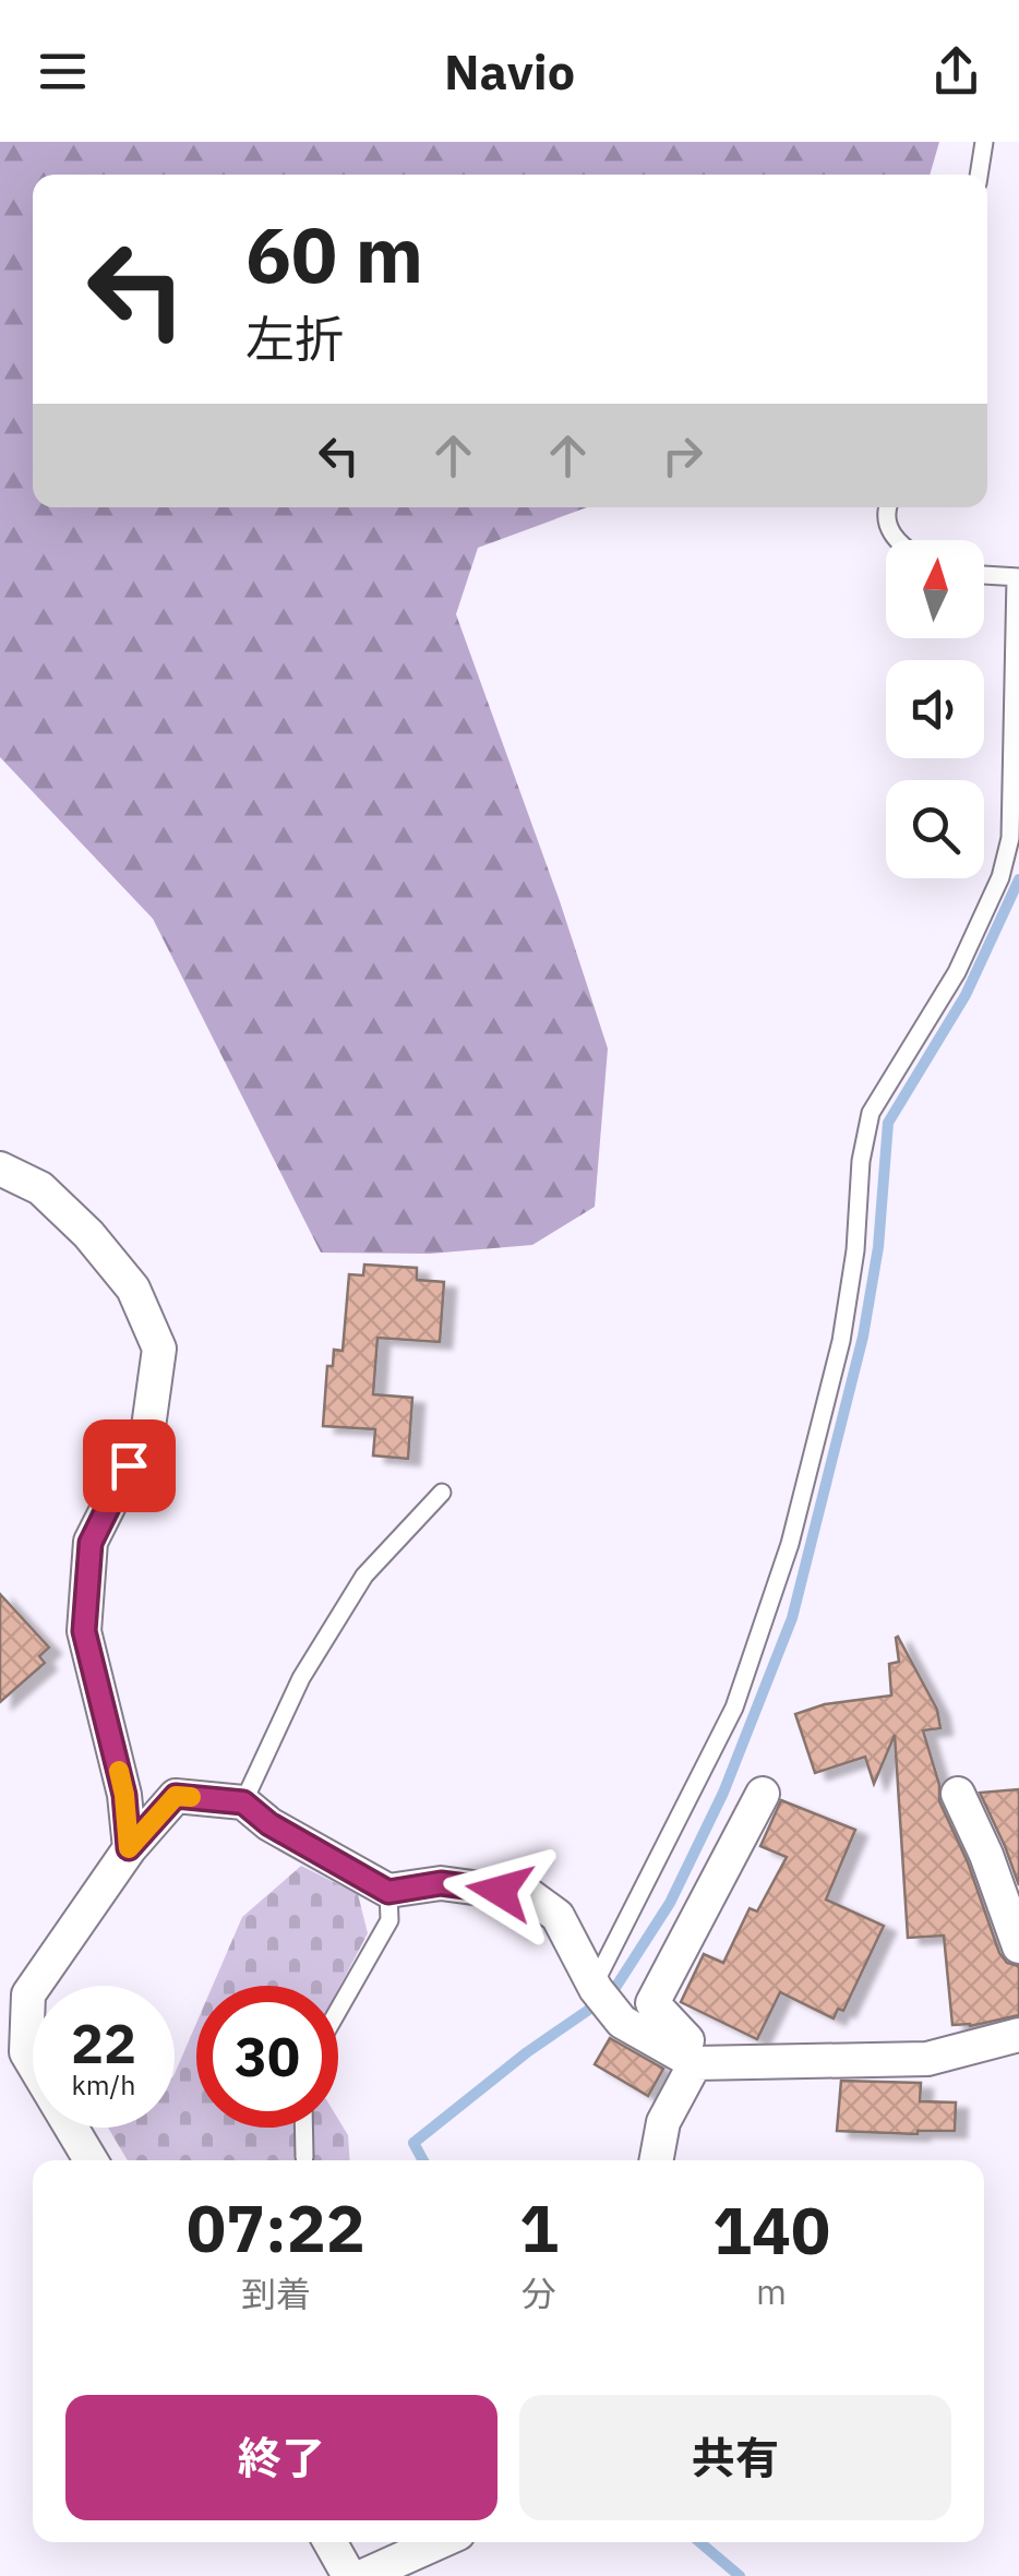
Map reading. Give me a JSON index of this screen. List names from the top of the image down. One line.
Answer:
{"north":"top","page":{"header":"Navio","turn":["60 m","左折"],"speed":"22 km/h","limit":"30","eta":["07:22","到着","1","分","140","m"],"buttons":["終了","共有"]}}
